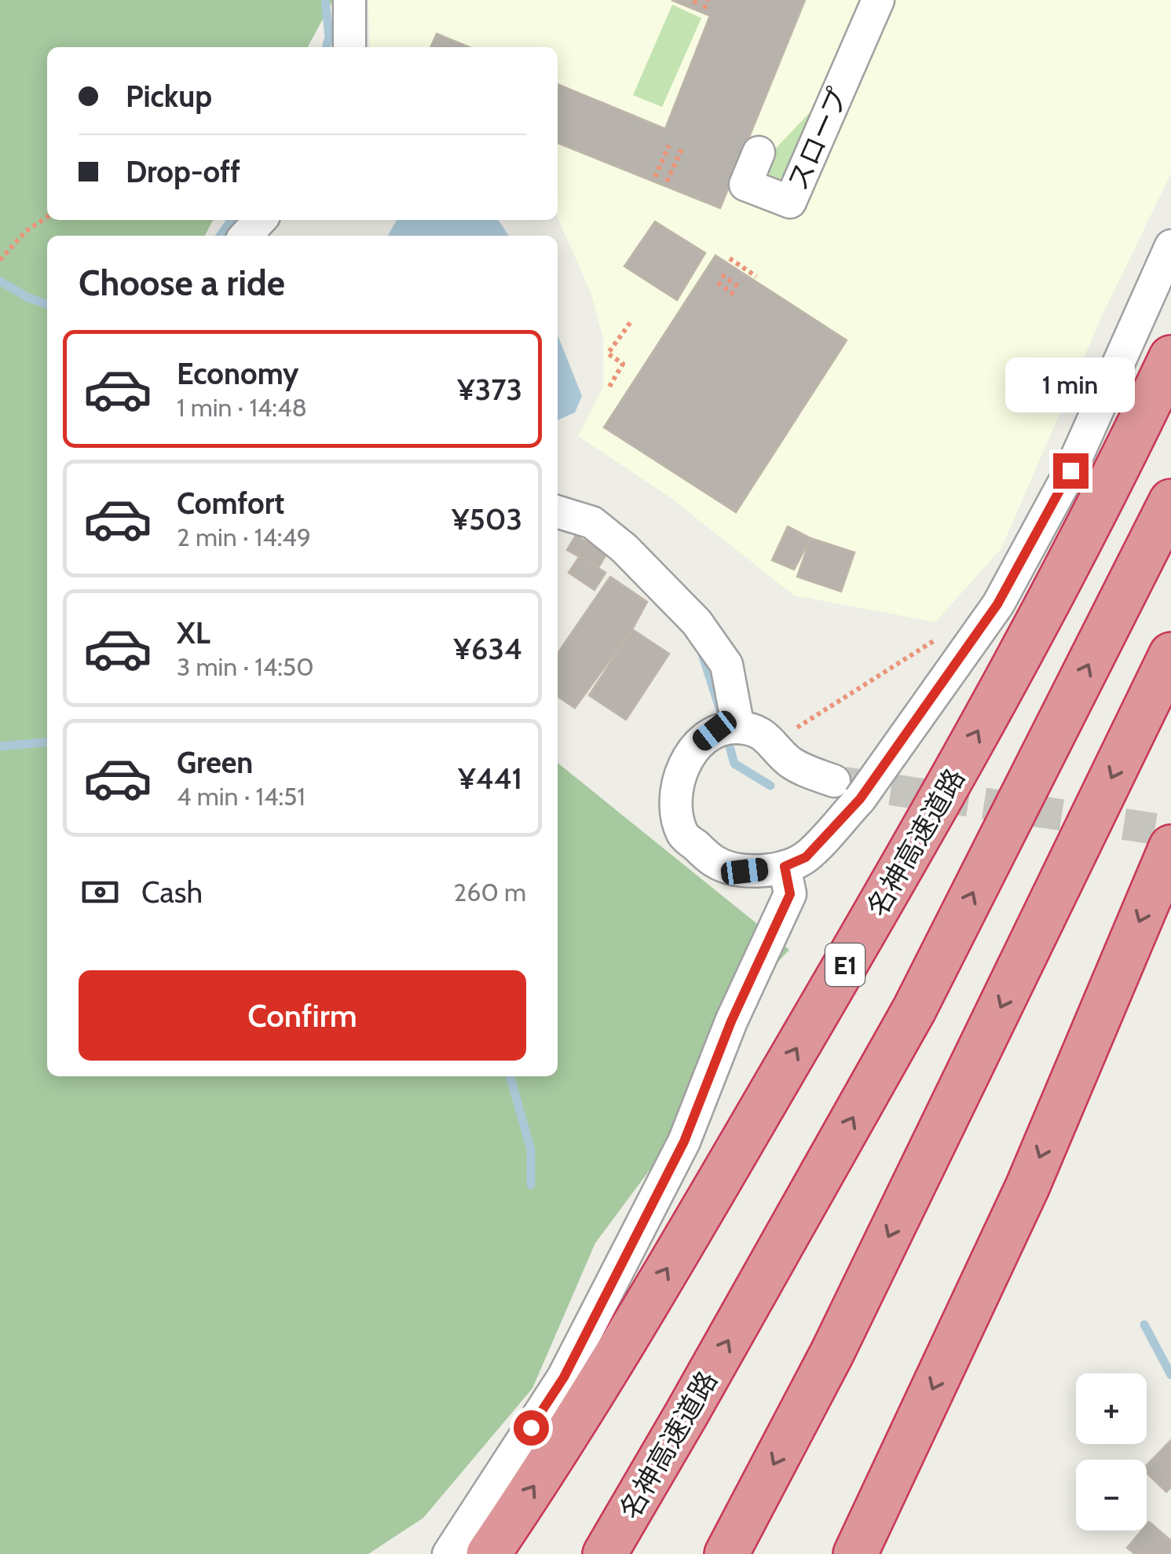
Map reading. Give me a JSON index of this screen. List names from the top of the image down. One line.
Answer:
{"streets":{"highway":["名神高速道路","E1"],"street":["スロープ"]},"page":{"banner":["Pickup","Drop-off"],"heading":"Choose a ride","list":[{"name":"Economy","note":"1 min · 14:48","value":"¥373"},{"name":"Comfort","note":"2 min · 14:49","value":"¥503"},{"name":"XL","note":"3 min · 14:50","value":"¥634"},{"name":"Green","note":"4 min · 14:51","value":"¥441"}],"bubble":"1 min","pay":["Cash","260 m"],"buttons":"Confirm","map_buttons":["+","−"]}}
